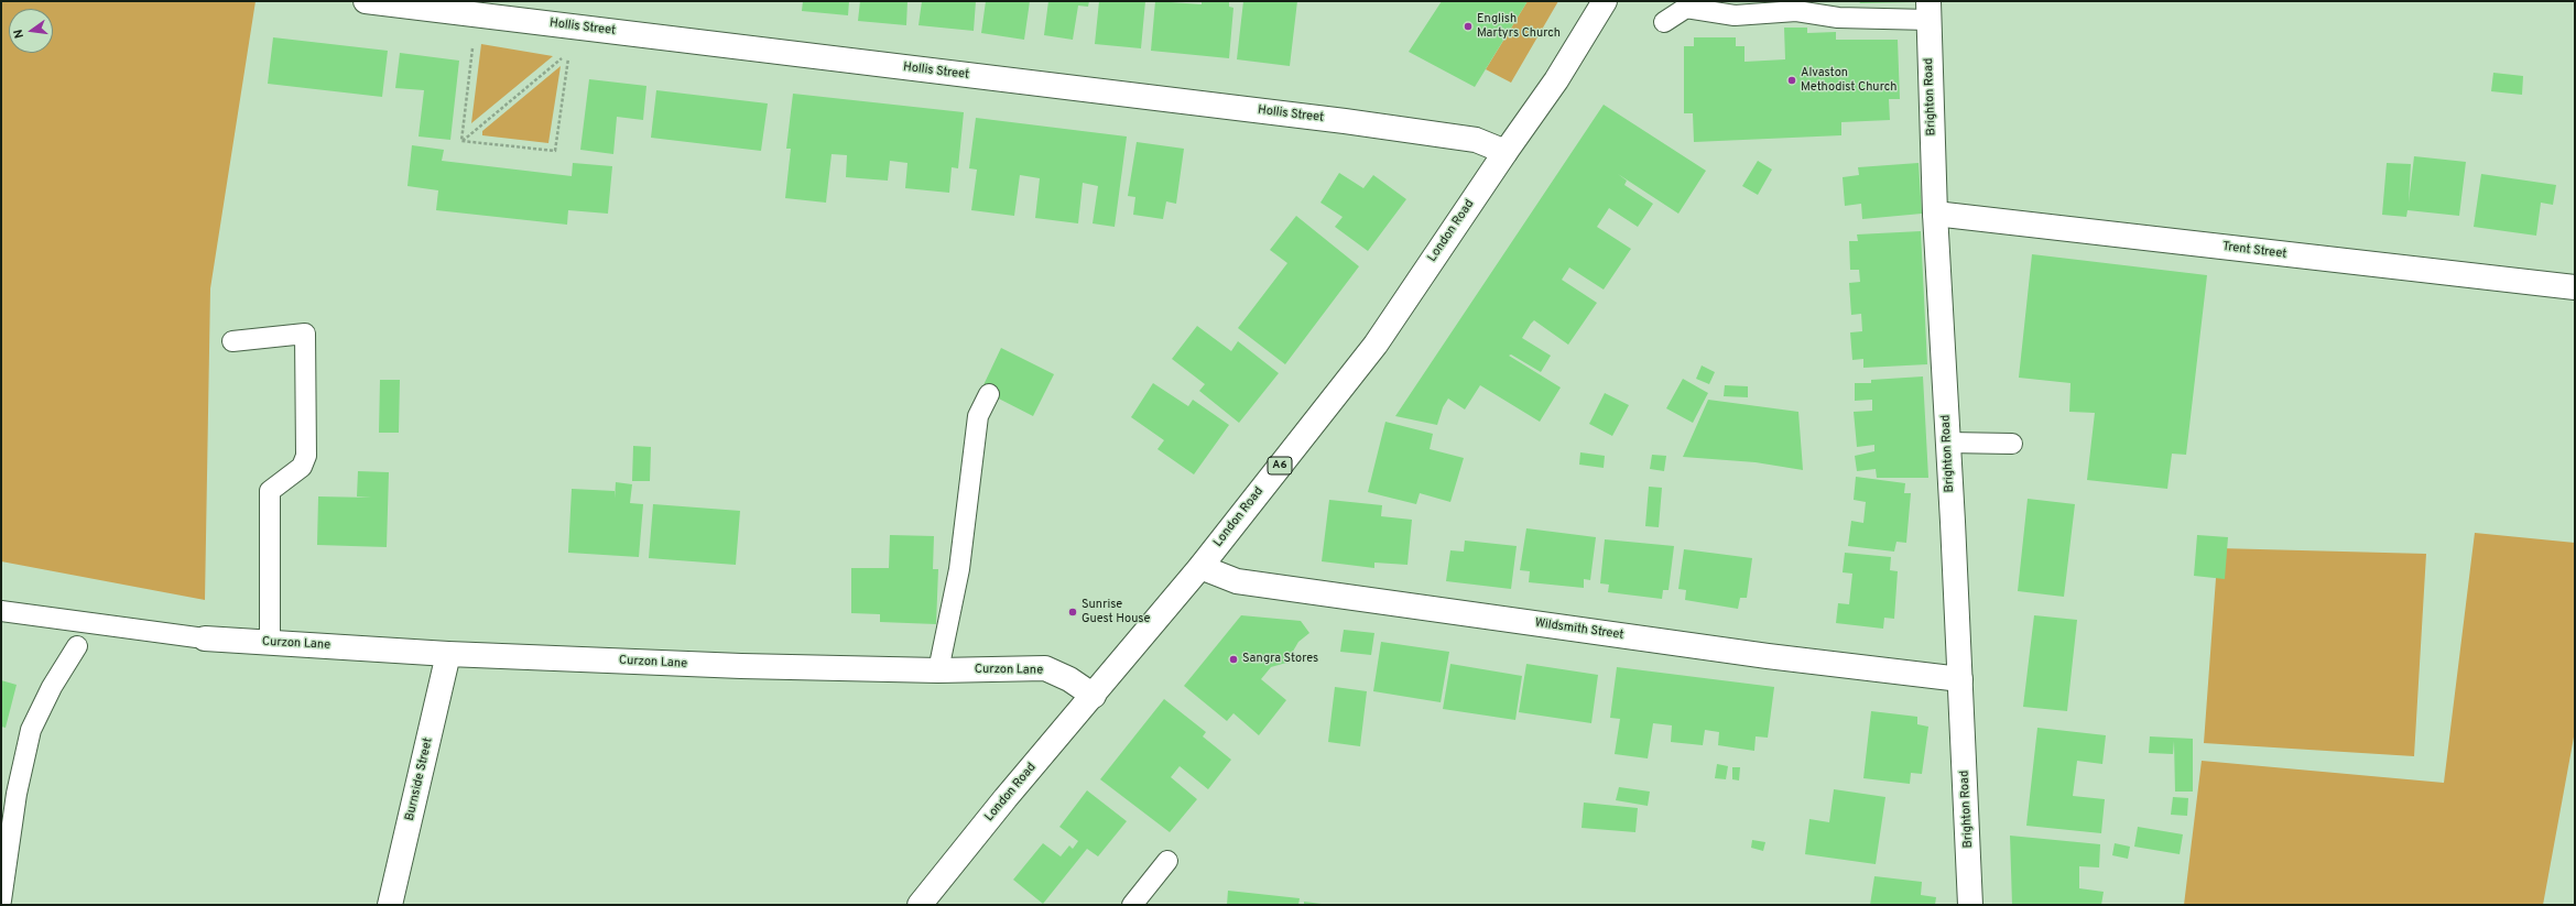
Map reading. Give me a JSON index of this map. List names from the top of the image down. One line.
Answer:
{"streets":{"street":["Hollis Street","Brighton Road","London Road","Trent Street","A6","Wildsmith Street","Curzon Lane","Burnside Street"]},"crossings":[["Hollis Street","London Road"],["Brighton Road","Trent Street"],["Brighton Road","Wildsmith Street"],["London Road","Wildsmith Street"],["London Road","Curzon Lane"],["Curzon Lane","Burnside Street"]],"places":["English Martyrs Church","Alvaston Methodist Church","Sunrise Guest House","Sangra Stores"],"north":"left"}
